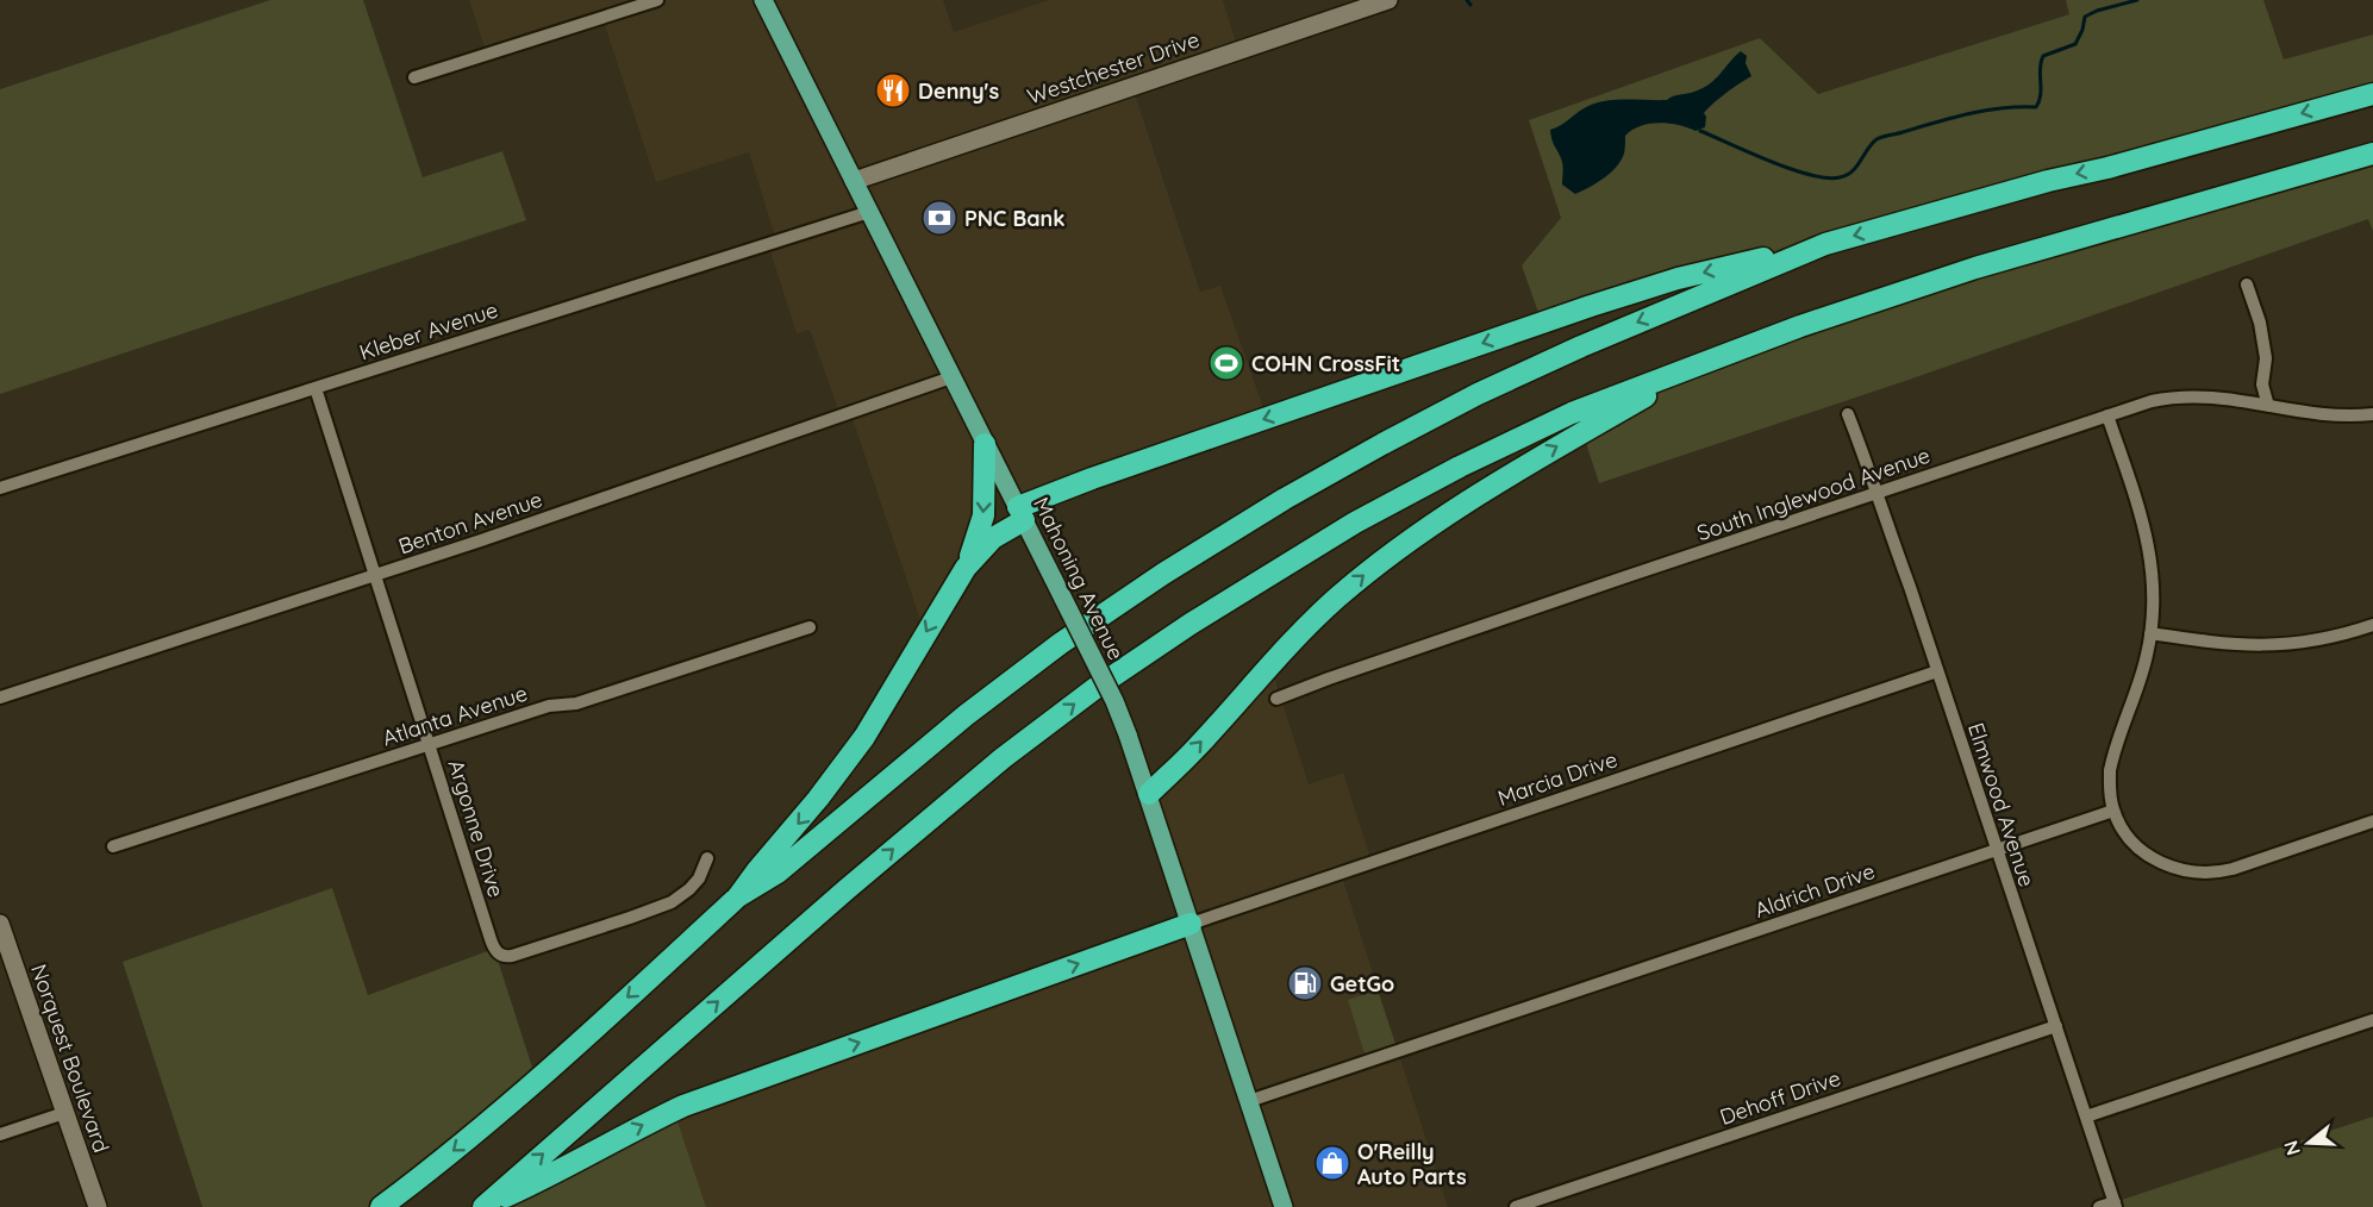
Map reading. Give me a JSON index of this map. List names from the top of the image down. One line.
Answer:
{"streets":{"main road":["Mahoning Avenue"],"street":["Westchester Drive","Kleber Avenue","South Inglewood Avenue","Benton Avenue","Atlanta Avenue","Marcia Drive","Elmwood Avenue","Argonne Drive","Aldrich Drive","Norquest Boulevard","Dehoff Drive"]},"crossings":[["Westchester Drive","Mahoning Avenue"],["Kleber Avenue","Mahoning Avenue"],["Kleber Avenue","Argonne Drive"],["South Inglewood Avenue","Elmwood Avenue"],["Benton Avenue","Mahoning Avenue"],["Benton Avenue","Argonne Drive"],["Mahoning Avenue","Marcia Drive"],["Mahoning Avenue","Aldrich Drive"],["Atlanta Avenue","Argonne Drive"],["Marcia Drive","Elmwood Avenue"],["Elmwood Avenue","Aldrich Drive"],["Elmwood Avenue","Dehoff Drive"]],"places":{"restaurant":["Denny's"],"bank":["PNC Bank"],"sports":["COHN CrossFit"],"fuel station":["GetGo"],"shop":["O'Reilly Auto Parts"]},"north":"left"}
